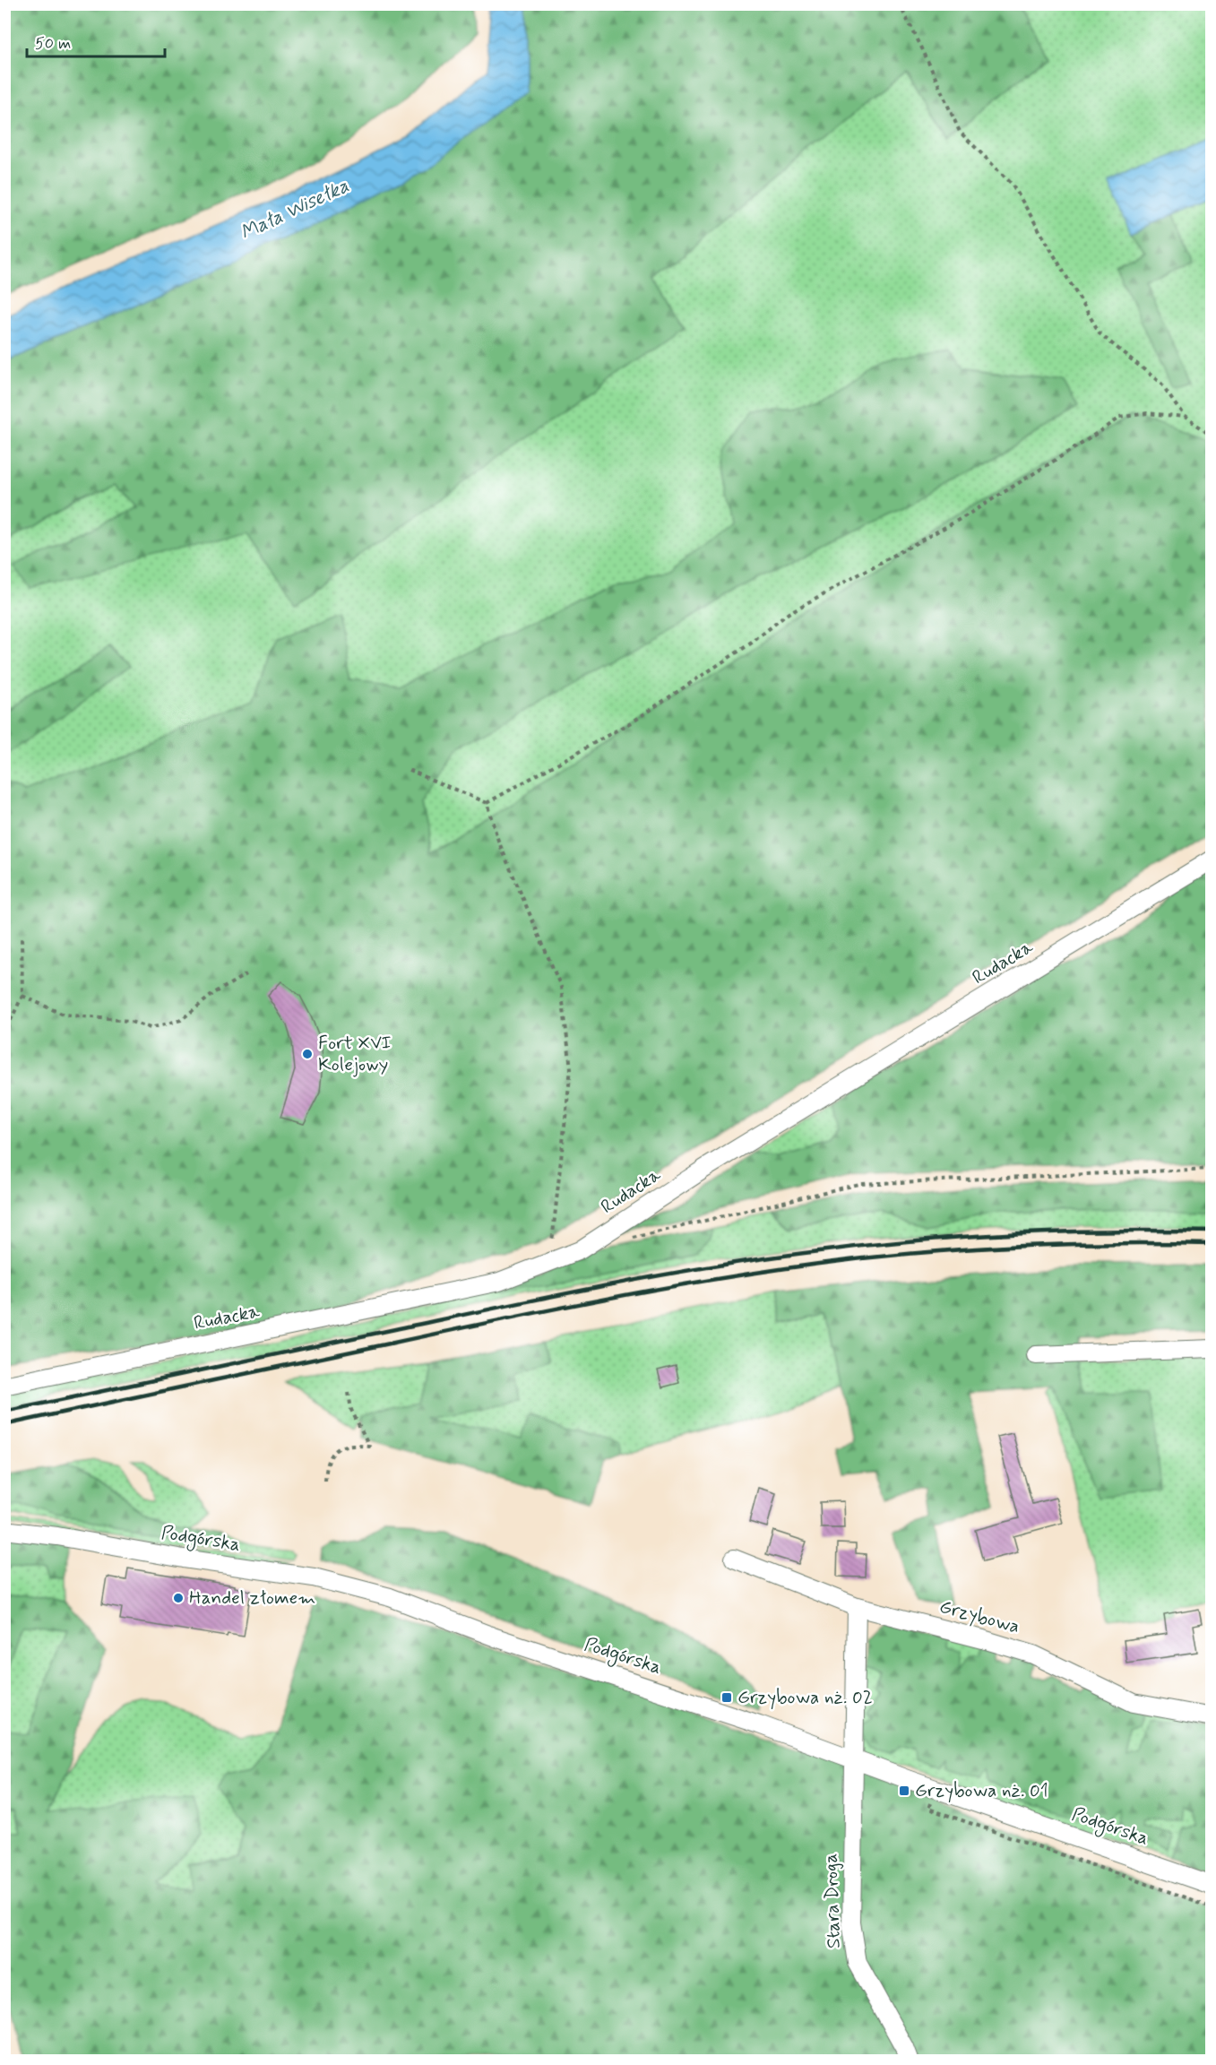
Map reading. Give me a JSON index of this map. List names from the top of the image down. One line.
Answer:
{"streets":{"street":["Rudacka","Podgórska","Grzybowa","Stara Droga"]},"crossings":[["Podgórska","Stara Droga"],["Grzybowa","Stara Droga"]],"water":["Mała Wisełka"],"places":{"other":["Fort XVI Kolejowy","Handel złomem"],"transit":["Grzybowa nż. 02","Grzybowa nż. 01"]},"scale_bar":"50 m"}
